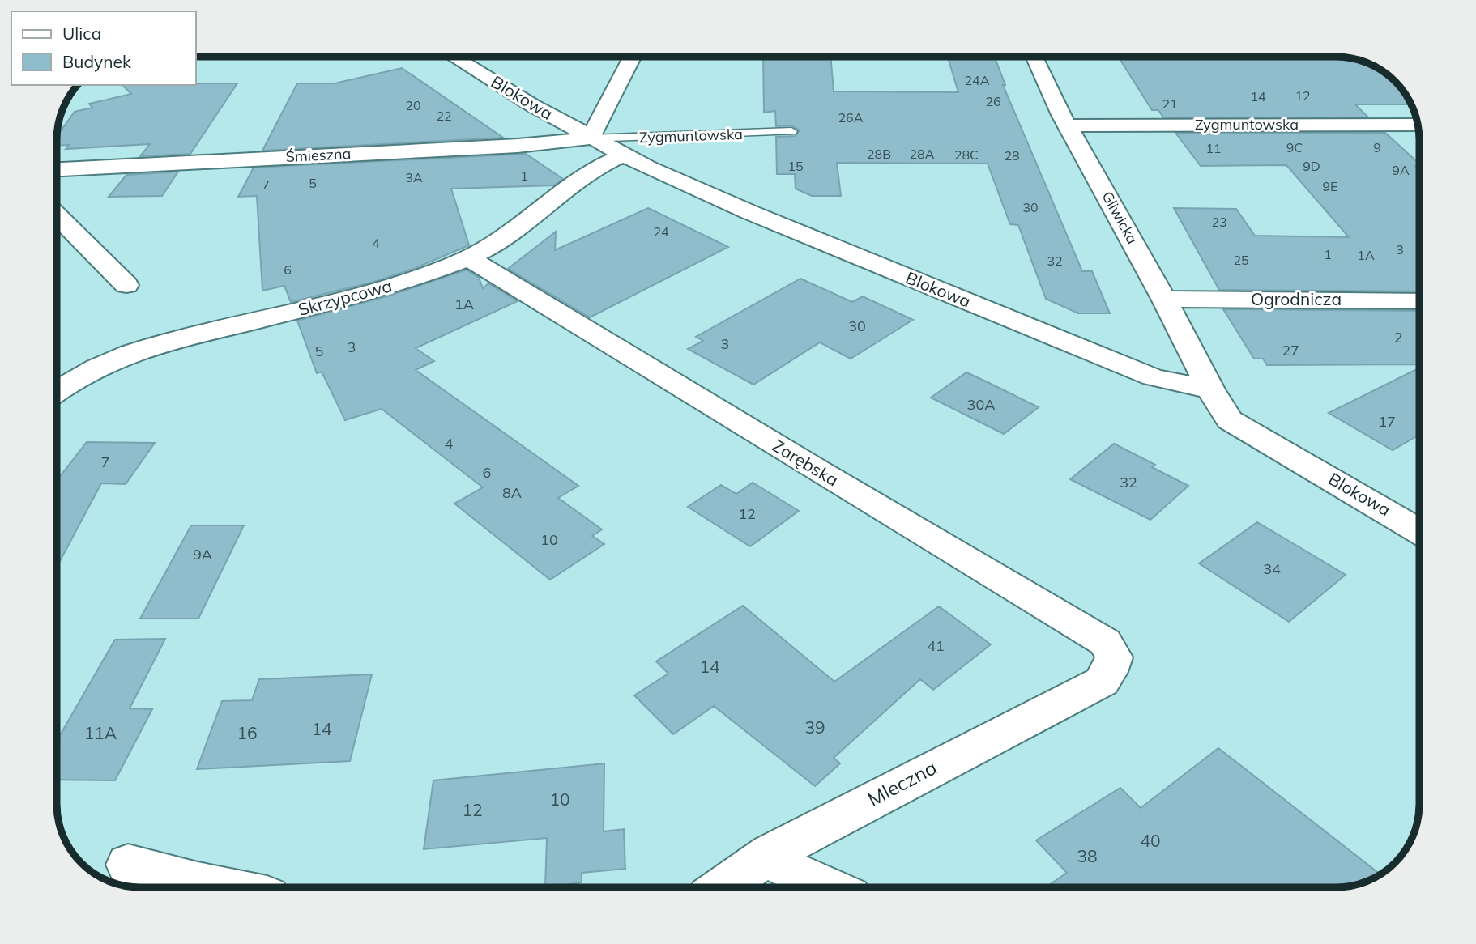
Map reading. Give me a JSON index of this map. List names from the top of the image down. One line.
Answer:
{"streets":{"street":["Blokowa","Zygmuntowska","Śmieszna","Gliwicka","Skrzypcowa","Ogrodnicza","Zarębska","Mleczna"]},"crossings":[["Blokowa","Zygmuntowska"],["Blokowa","Śmieszna"],["Blokowa","Gliwicka"],["Blokowa","Skrzypcowa"],["Zygmuntowska","Śmieszna"],["Zygmuntowska","Gliwicka"],["Gliwicka","Ogrodnicza"],["Skrzypcowa","Zarębska"],["Zarębska","Mleczna"]],"house_numbers":["24A","12","14","26","21","20","22","26A","9C","9","11","28B","28A","28C","28","15","9D","9A","1","3A","5","7","9E","30","23","24","4","3","1","1A","25","32","6","1A","30","2","3","3","27","5","30A","17","4","7","6","32","8A","12","10","9A","34","41","14","39","14","11A","16","10","12","40","38"],"legend":["Ulica","Budynek"]}
